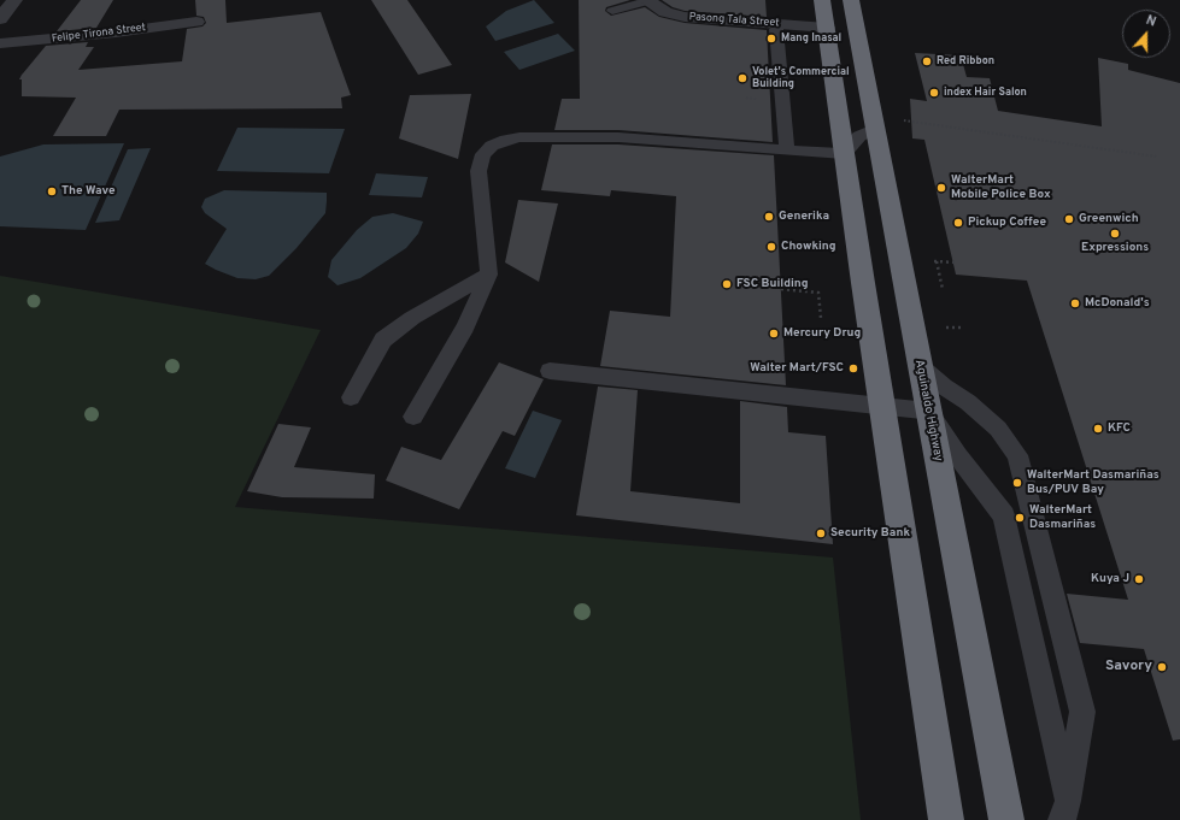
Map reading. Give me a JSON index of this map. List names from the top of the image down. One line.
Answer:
{"streets":{"highway":["Aguinaldo Highway"],"street":["Pasong Tala Street","Felipe Tirona Street"]},"places":["Mang Inasal","Red Ribbon","Volet's Commercial Building","index Hair Salon","WalterMart Mobile Police Box","The Wave","Generika","Greenwich","Pickup Coffee","Expressions","Chowking","FSC Building","McDonald's","Mercury Drug","Walter Mart/FSC","KFC","WalterMart Dasmariñas Bus/PUV Bay","WalterMart Dasmariñas","Security Bank","Kuya J","Savory"],"north":"top"}
